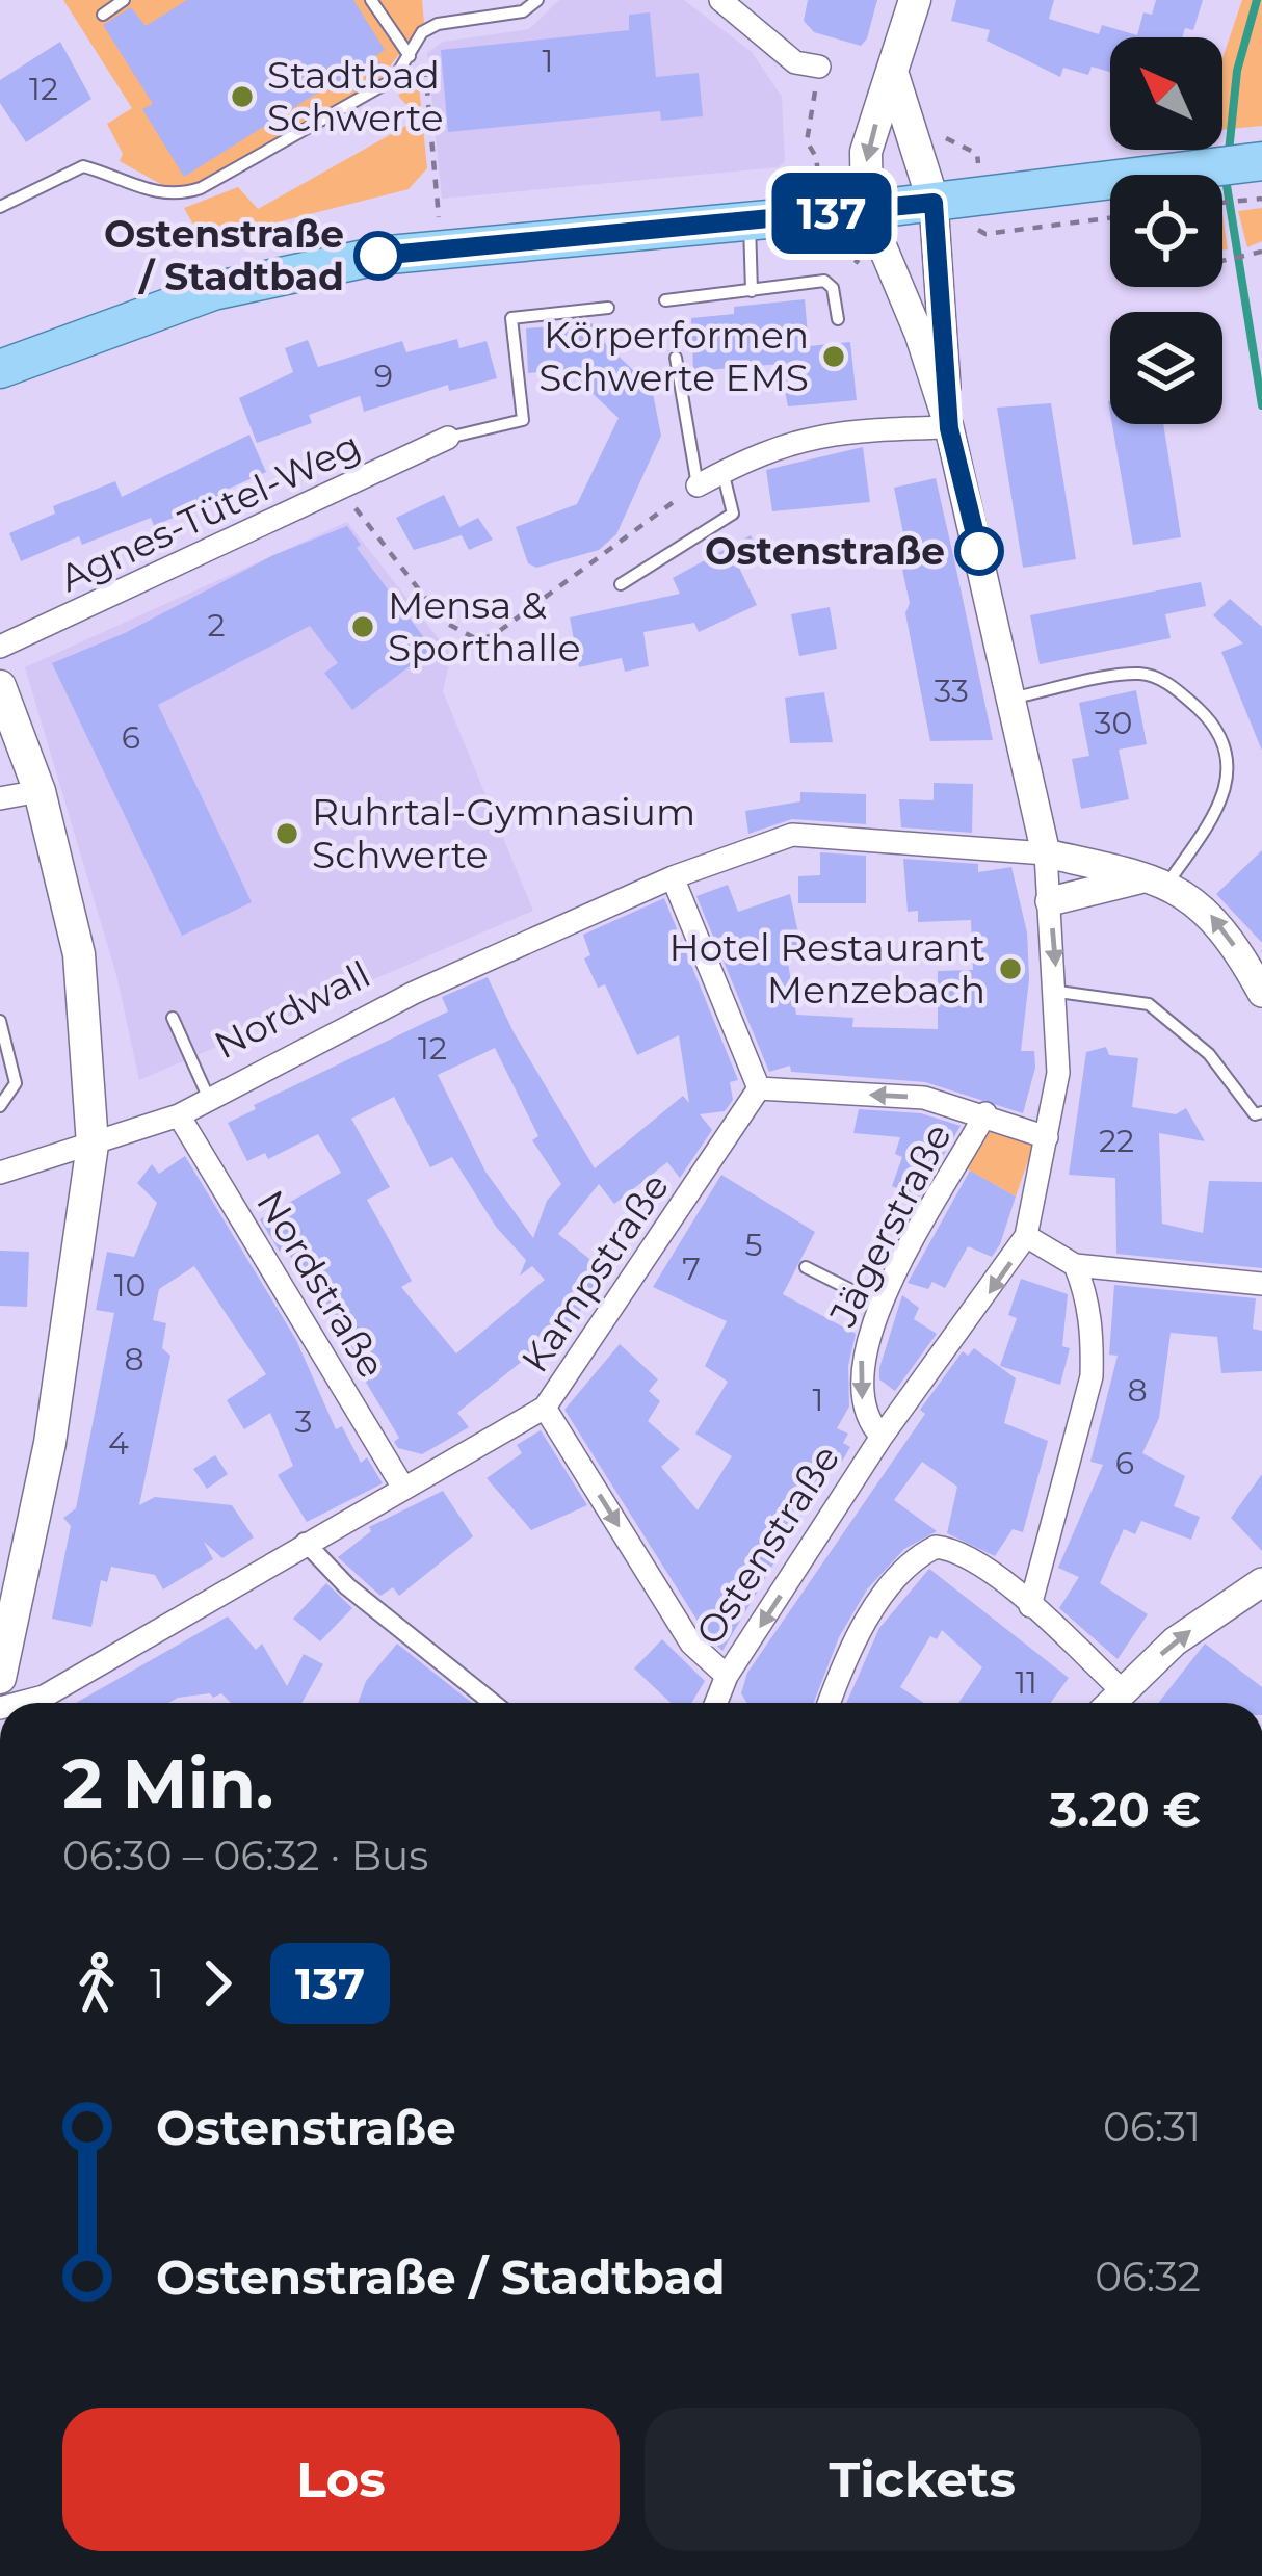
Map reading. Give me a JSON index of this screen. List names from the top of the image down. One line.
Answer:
{"streets":{"street":["Agnes-Tütel-Weg","Nordwall","Jägerstraße","Kampstraße","Nordstraße","Ostenstraße"]},"crossings":[["Nordwall","Nordstraße"],["Nordwall","Ostenstraße"],["Jägerstraße","Ostenstraße"],["Kampstraße","Nordstraße"]],"one_way":["Jägerstraße"],"places":["Stadtbad Schwerte","Ostenstraße / Stadtbad","Körperformen Schwerte EMS","Ostenstraße","Mensa & Sporthalle","Ruhrtal-Gymnasium Schwerte","Hotel Restaurant Menzebach"],"lines":["bus line 137"],"house_numbers":["1","12","9","2","33","30","6","12","22","5","7","10","8","8","1","3","4","6","11"],"north":"top left","page":{"on_map":"137","heading":["2 Min.","06:30 – 06:32 · Bus","3.20 €"],"legs":["1","137"],"list":[{"name":"Ostenstraße","value":"06:31"},{"name":"Ostenstraße / Stadtbad","value":"06:32"}],"buttons":["Los","Tickets"]}}
